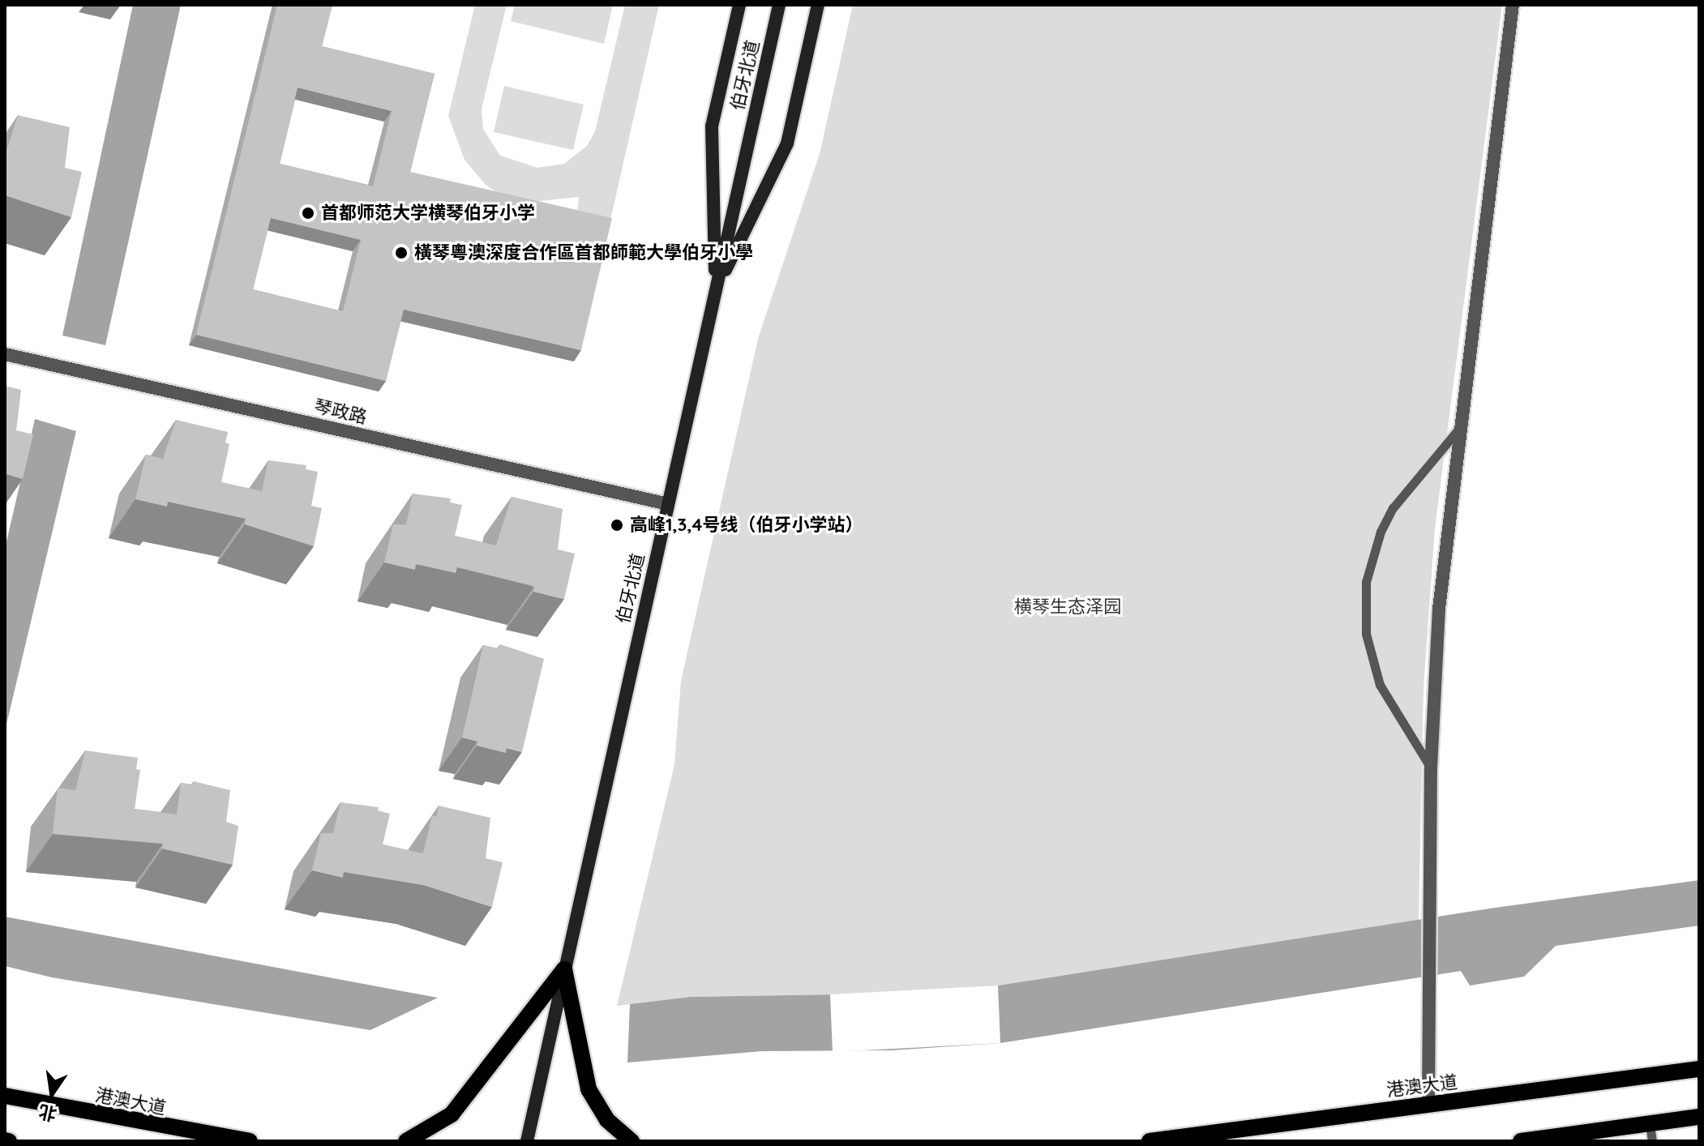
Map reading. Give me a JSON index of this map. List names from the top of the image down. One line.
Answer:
{"streets":{"main road":["伯牙北道","港澳大道"],"street":["琴政路"]},"crossings":[["伯牙北道","琴政路"]],"parks":["横琴生态泽园"],"places":["首都师范大学横琴伯牙小学","橫琴粵澳深度合作區首都師範大學伯牙小學","高峰1,3,4号线（伯牙小学站）"],"north":"bottom"}
